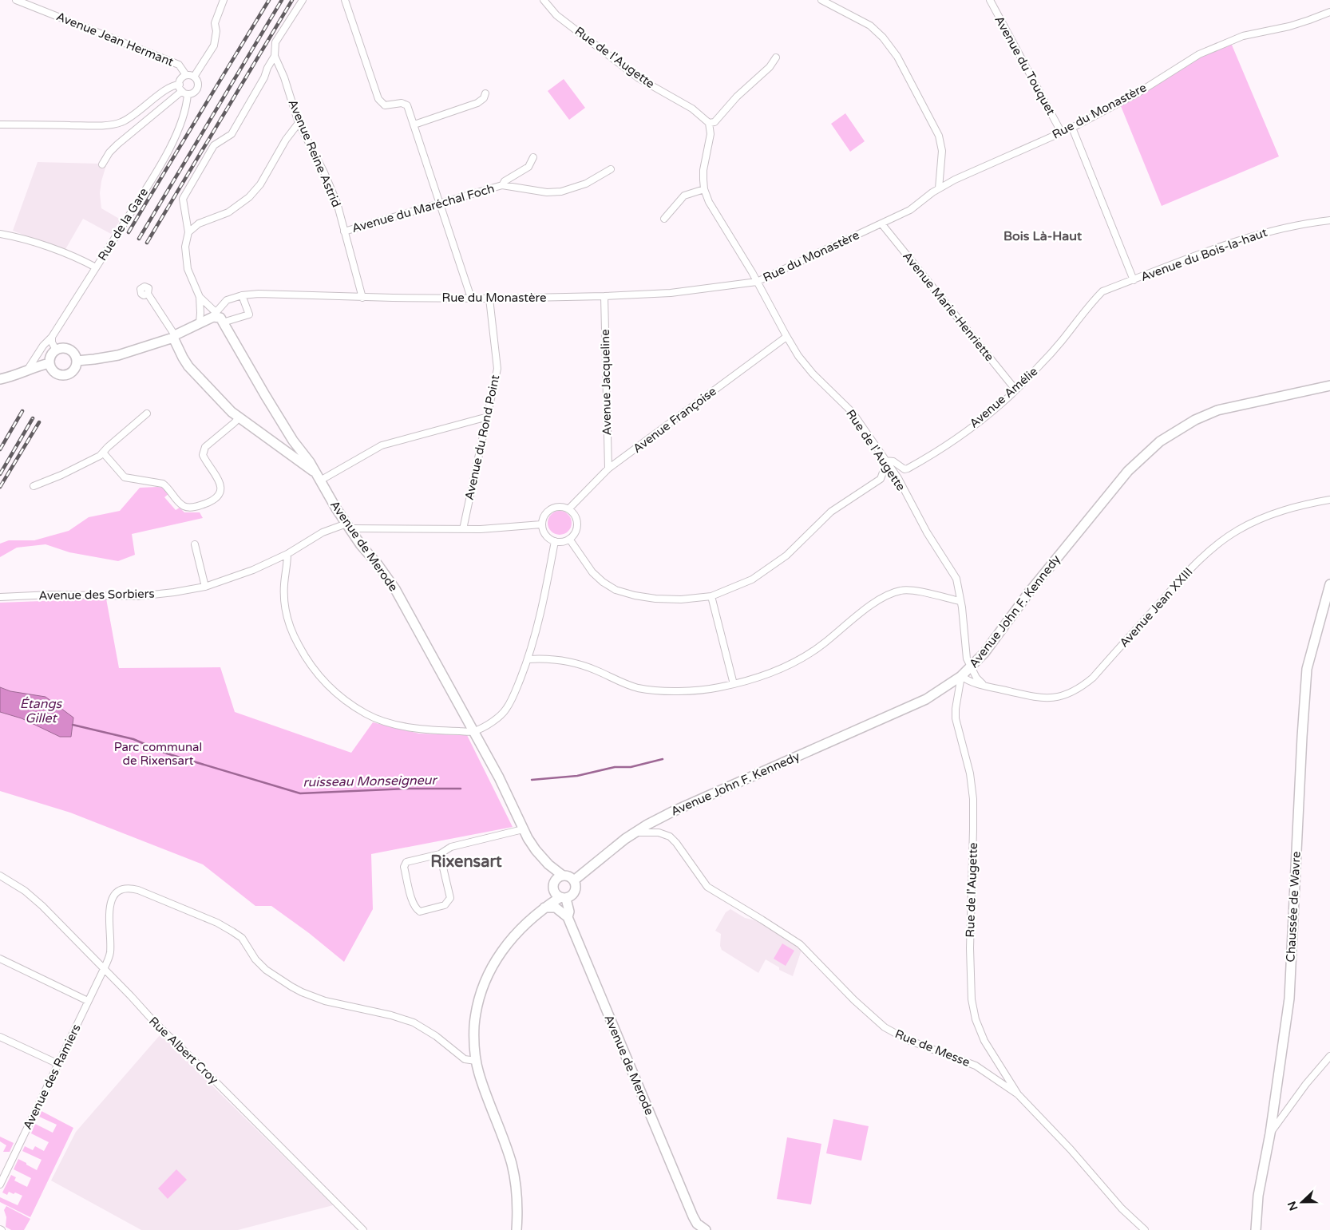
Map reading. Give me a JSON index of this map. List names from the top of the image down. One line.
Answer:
{"streets":{"street":["Avenue Jean Hermant","Rue de l'Augette","Avenue du Touquet","Rue du Monastère","Avenue Reine Astrid","Avenue du Maréchal Foch","Rue de la Gare","Avenue du Bois-la-haut","Avenue Marie-Henriette","Avenue Jacqueline","Avenue Amélie","Avenue Françoise","Avenue du Rond Point","Avenue de Merode","Avenue des Sorbiers","Avenue Jean XXIII","Avenue John F. Kennedy","Chaussée de Wavre","Rue de Messe","Rue Albert Croy","Avenue des Ramiers"]},"crossings":[["Avenue Jean Hermant","Rue de la Gare"],["Rue de l'Augette","Rue du Monastère"],["Rue de l'Augette","Avenue Amélie"],["Rue de l'Augette","Avenue Françoise"],["Rue de l'Augette","Avenue Jean XXIII"],["Rue de l'Augette","Avenue John F. Kennedy"],["Rue de l'Augette","Rue de Messe"],["Avenue du Touquet","Rue du Monastère"],["Rue du Monastère","Avenue Reine Astrid"],["Rue du Monastère","Avenue Marie-Henriette"],["Rue du Monastère","Avenue Jacqueline"],["Rue du Monastère","Avenue du Rond Point"],["Rue du Monastère","Avenue de Merode"],["Avenue Reine Astrid","Avenue du Maréchal Foch"],["Avenue du Bois-la-haut","Avenue Amélie"],["Avenue Marie-Henriette","Avenue Amélie"],["Avenue Jacqueline","Avenue Françoise"],["Avenue de Merode","Avenue des Sorbiers"],["Avenue de Merode","Avenue John F. Kennedy"],["Avenue Jean XXIII","Avenue John F. Kennedy"],["Avenue John F. Kennedy","Rue de Messe"],["Rue Albert Croy","Avenue des Ramiers"]],"districts":["Bois Là-Haut","Rixensart"],"water":["Étangs Gillet","ruisseau Monseigneur"],"parks":["Parc communal de Rixensart"],"north":"left"}
